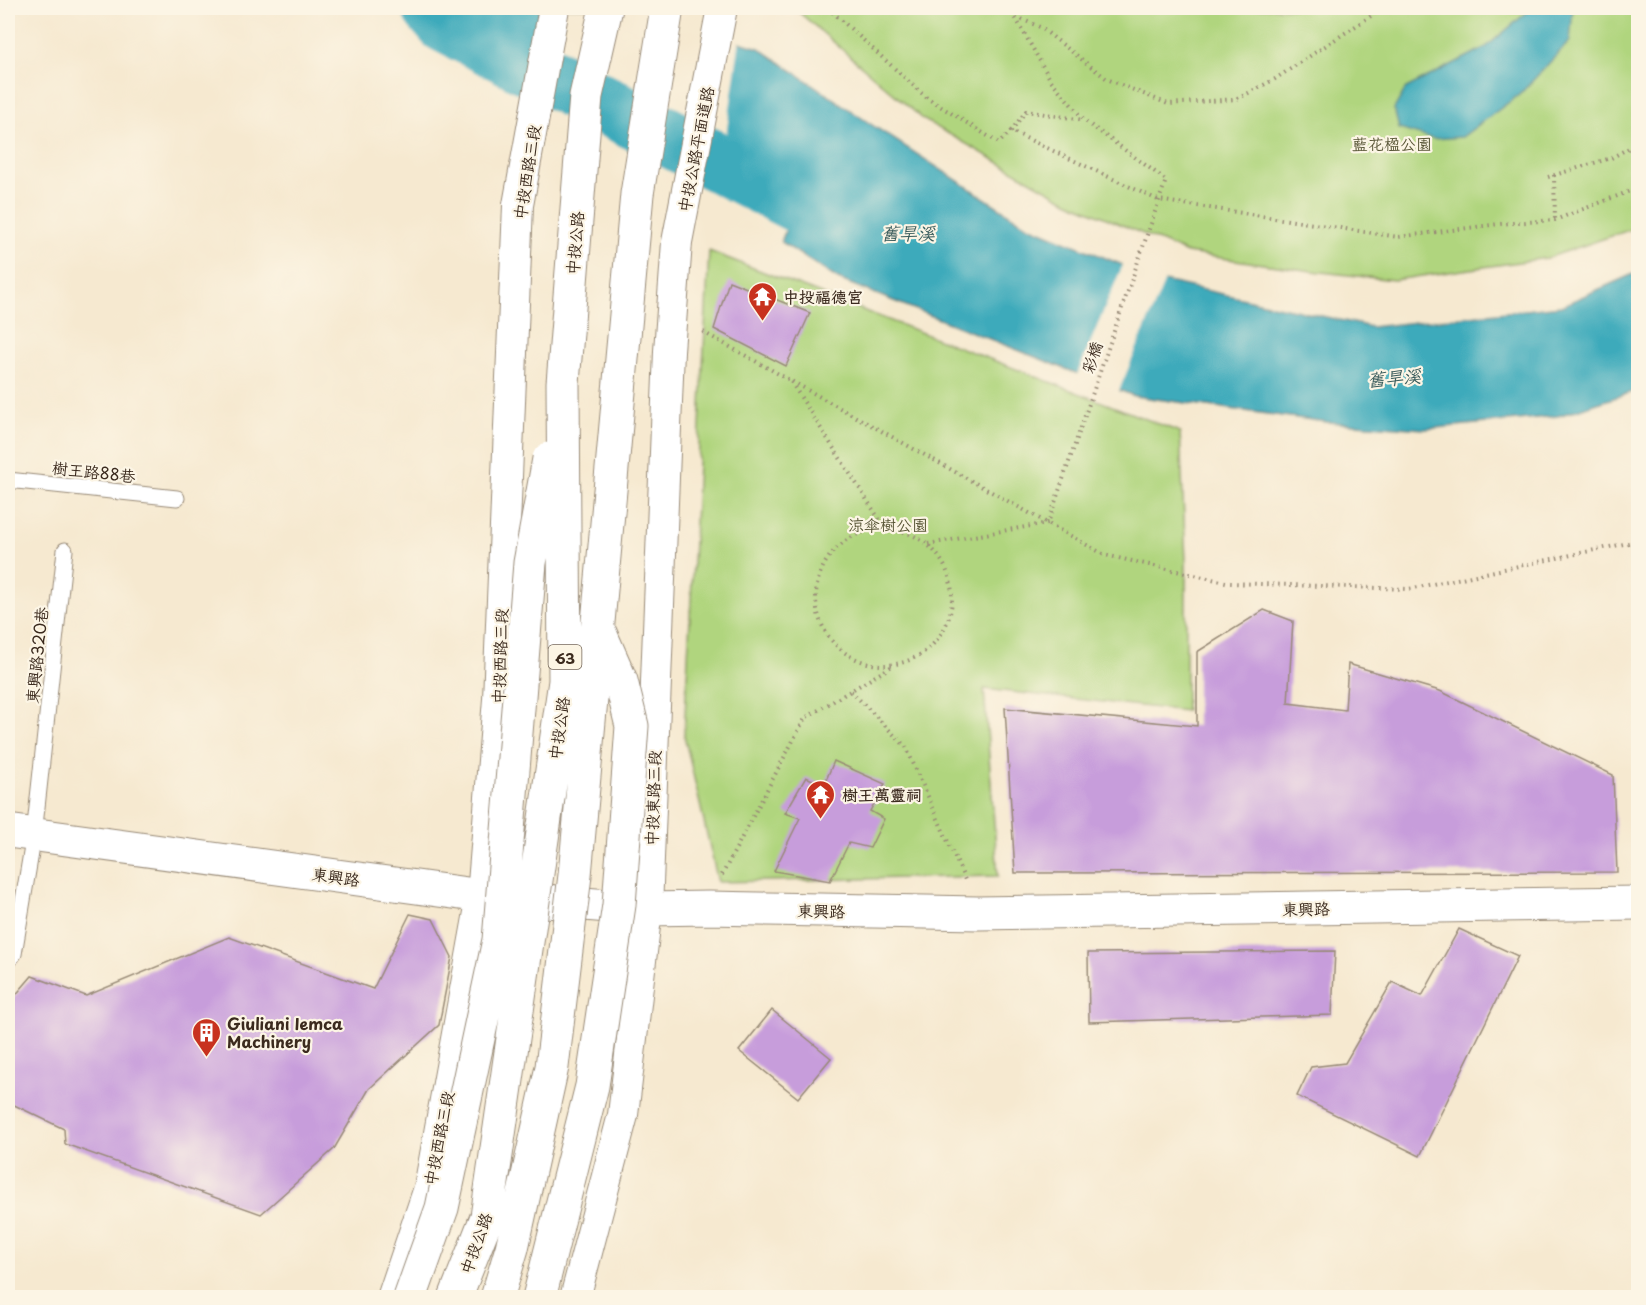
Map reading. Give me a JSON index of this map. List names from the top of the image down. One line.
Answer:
{"streets":{"main road":["中投公路","63","東興路"],"street":["中投公路平面道路","中投西路三段","中投東路三段"],"lane":["樹王路88巷","東興路320巷"],"path":["彩橋"]},"crossings":[["中投公路平面道路","中投東路三段"],["中投西路三段","東興路"],["東興路320巷","東興路"],["中投東路三段","東興路"]],"water":["舊旱溪"],"parks":["藍花楹公園","涼傘樹公園"],"places":{"temple":["中投福德宮","樹王萬靈祠"],"building":["Giuliani Iemca Machinery"]}}
